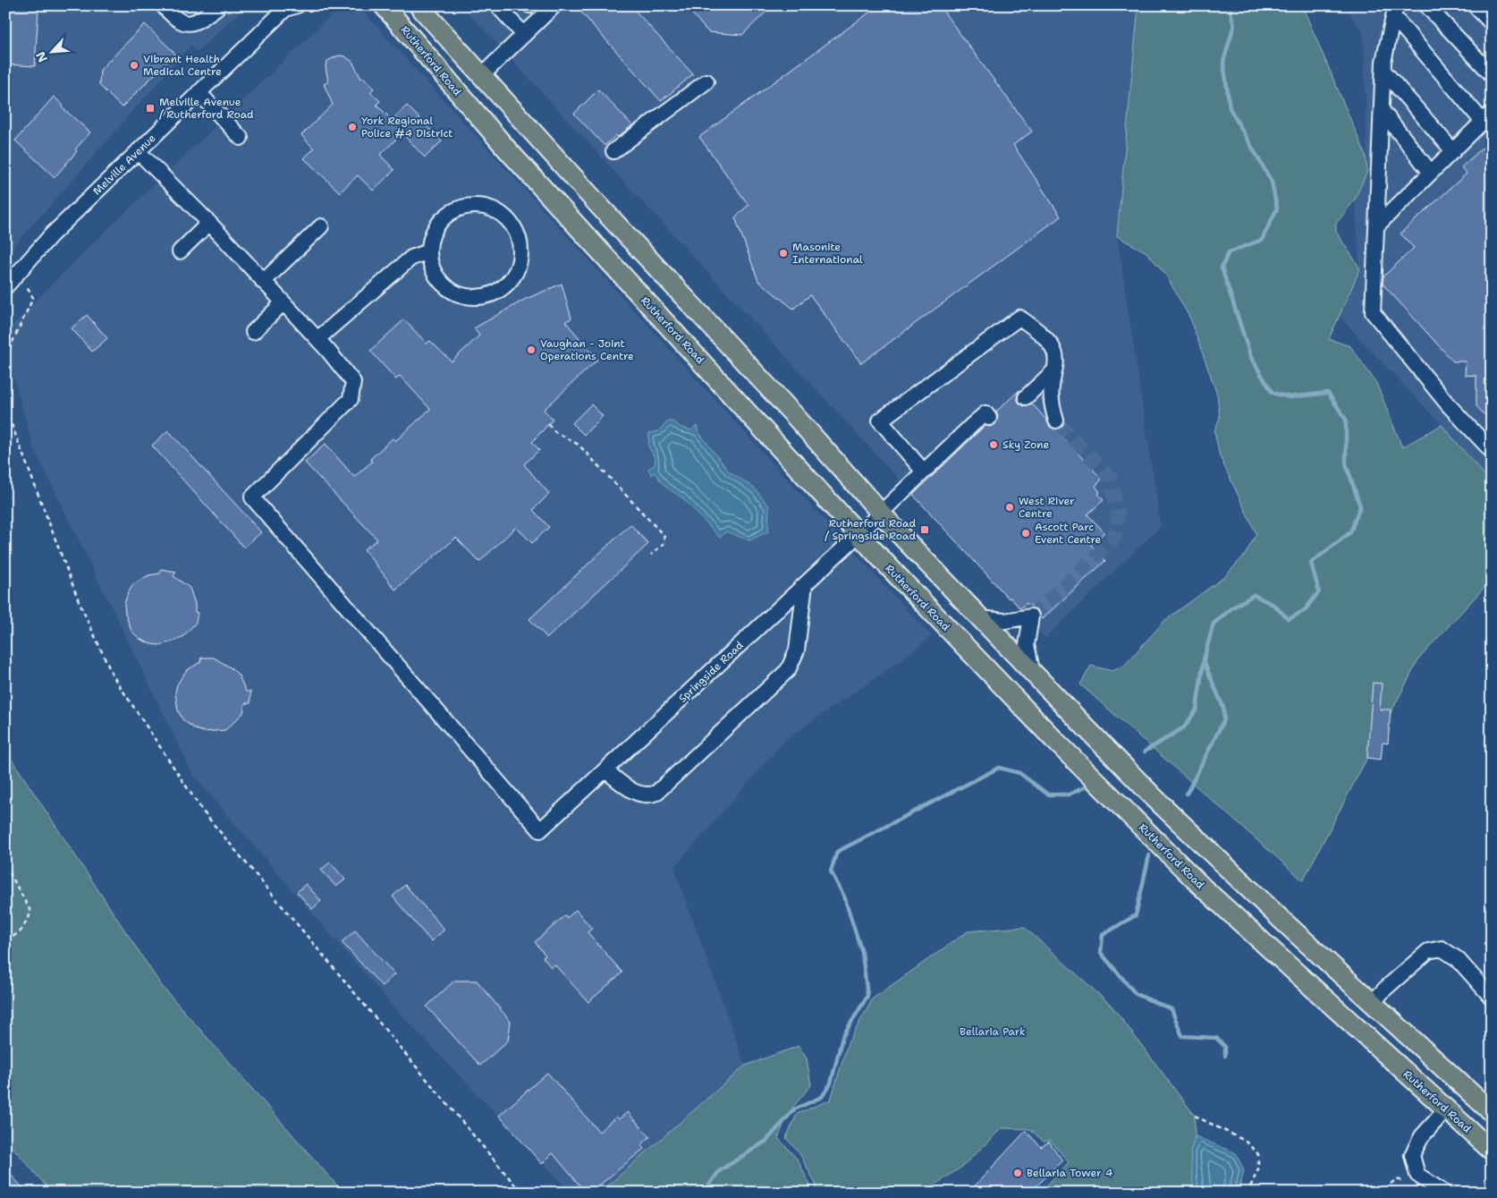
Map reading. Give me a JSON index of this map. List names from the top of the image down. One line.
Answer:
{"streets":{"main road":["Rutherford Road"],"street":["Melville Avenue","Springside Road"]},"crossings":[["Rutherford Road","Springside Road"]],"parks":["Bellaria Park"],"places":{"other":["Vibrant Health Medical Centre","York Regional Police #4 District","Masonite International","Vaughan - Joint Operations Centre","Sky Zone","West River Centre","Ascott Parc Event Centre","Bellaria Tower 4"],"transit":["Melville Avenue / Rutherford Road","Rutherford Road / Springside Road"]},"north":"bottom left"}
